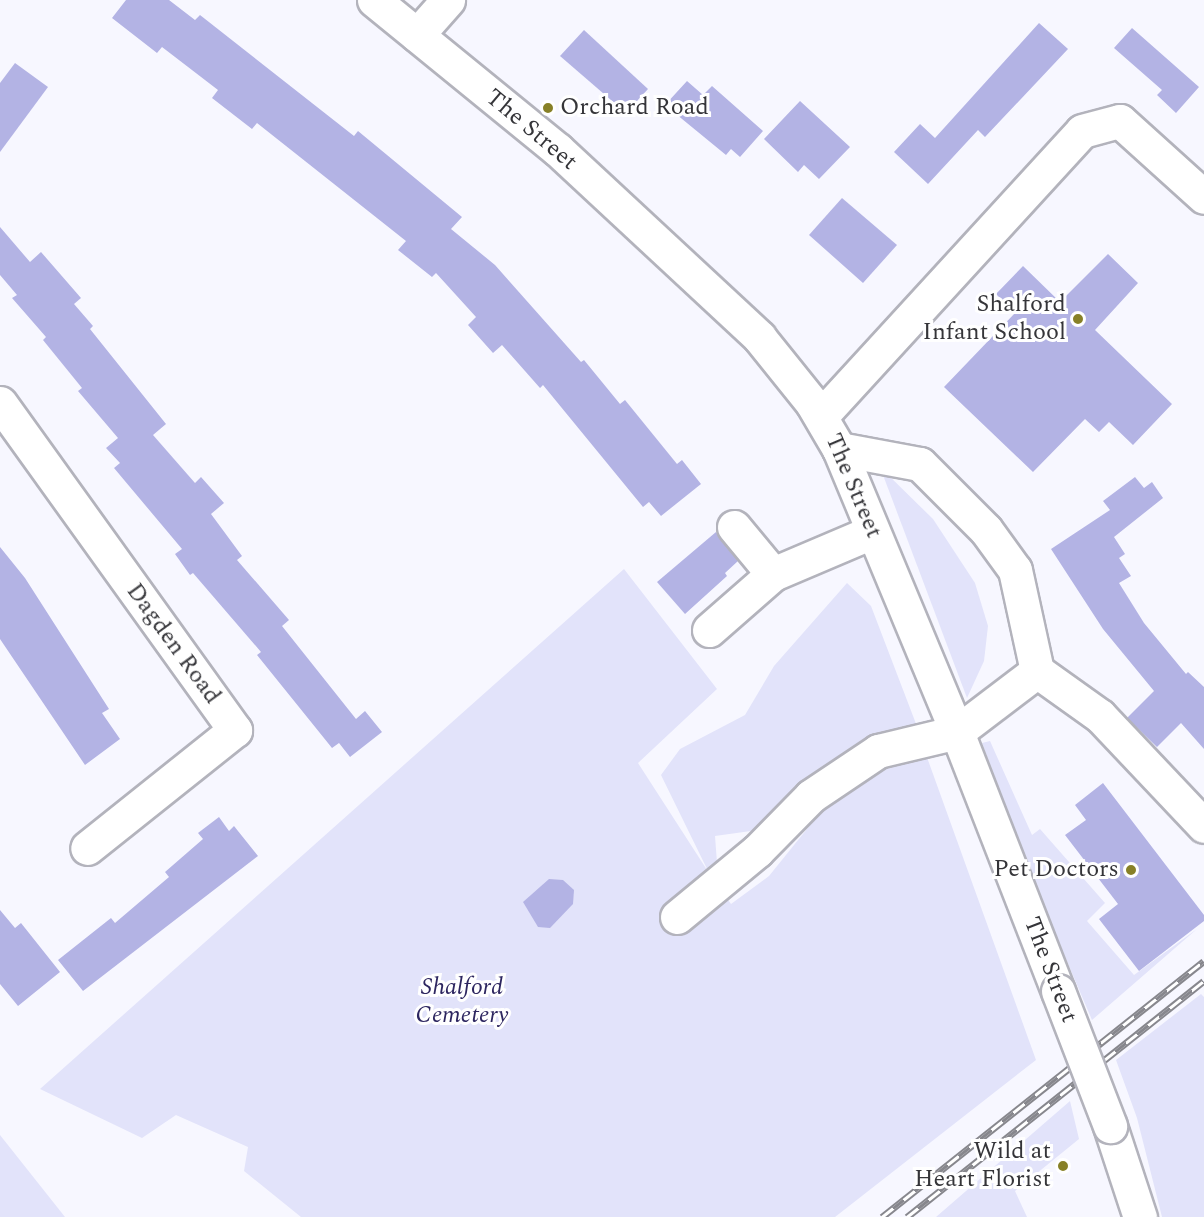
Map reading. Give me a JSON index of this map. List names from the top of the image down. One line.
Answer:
{"streets":{"street":["The Street","Dagden Road"]},"parks":["Shalford Cemetery"],"places":["Orchard Road","Shalford Infant School","Pet Doctors","Wild at Heart Florist"]}
